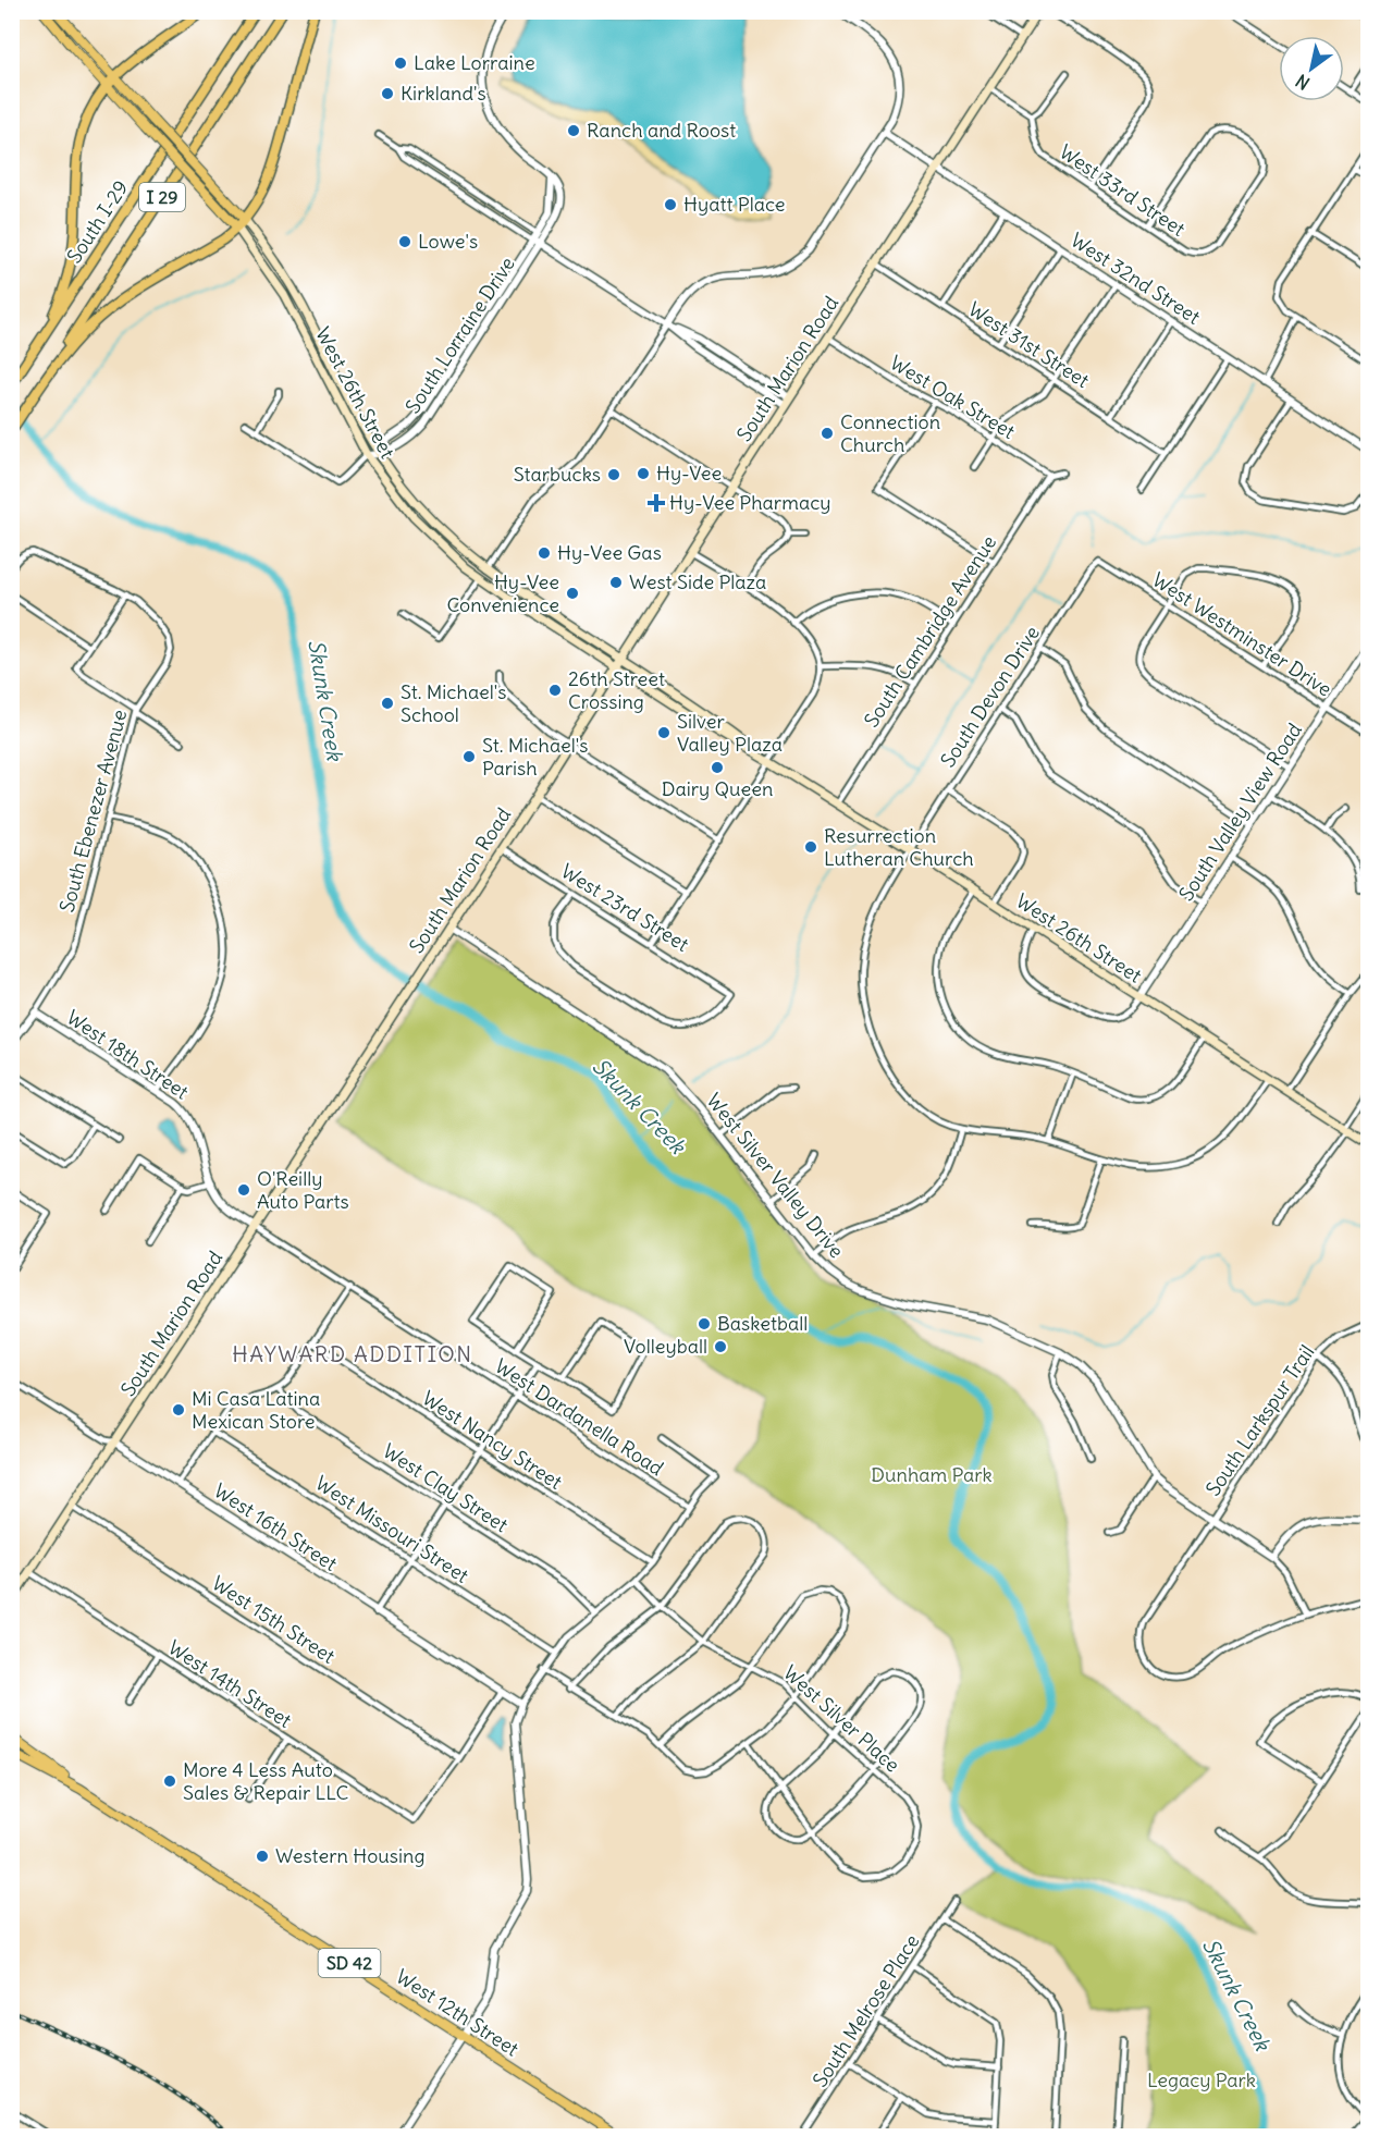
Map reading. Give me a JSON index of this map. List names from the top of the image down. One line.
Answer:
{"streets":{"highway":["I 29","South I-29"],"main road":["South Marion Road","West 26th Street","SD 42","West 12th Street"],"street":["West 33rd Street","West 32nd Street","South Lorraine Drive","West 31st Street","West Oak Street","South Cambridge Avenue","West Westminster Drive","South Devon Drive","South Ebenezer Avenue","South Valley View Road","West 23rd Street","West 18th Street","West Silver Valley Drive","West Dardanella Road","South Larkspur Trail","West Nancy Street","West Clay Street","West 16th Street","West Missouri Street","West 15th Street","West 14th Street","West Silver Place","South Melrose Place"]},"crossings":[["West 32nd Street","South Marion Road"],["South Lorraine Drive","West 26th Street"],["West 31st Street","South Marion Road"],["South Marion Road","West 26th Street"],["South Marion Road","West Oak Street"],["South Marion Road","West 23rd Street"],["South Marion Road","West 18th Street"],["South Marion Road","West Silver Valley Drive"],["South Marion Road","West Dardanella Road"],["South Marion Road","West 16th Street"],["South Marion Road","West 15th Street"],["South Marion Road","West 14th Street"],["West 26th Street","South Cambridge Avenue"],["West 26th Street","South Devon Drive"],["West 26th Street","South Valley View Road"],["West Oak Street","South Cambridge Avenue"],["West Westminster Drive","South Devon Drive"],["West Westminster Drive","South Valley View Road"],["South Ebenezer Avenue","West 18th Street"],["West 18th Street","West Dardanella Road"],["West Silver Valley Drive","South Larkspur Trail"],["West 15th Street","West 14th Street"]],"districts":["HAYWARD ADDITION"],"water":["Skunk Creek"],"parks":["Dunham Park","Legacy Park"],"places":{"other":["Lake Lorraine","Kirkland's","Ranch and Roost","Hyatt Place","Lowe's","Connection Church","Hy-Vee","Starbucks","Hy-Vee Gas","West Side Plaza","Hy-Vee Convenience","26th Street Crossing","St. Michael's School","Silver Valley Plaza","St. Michael's Parish","Dairy Queen","Resurrection Lutheran Church","O'Reilly Auto Parts","Basketball","Volleyball","Mi Casa Latina Mexican Store","More 4 Less Auto Sales & Repair LLC","Western Housing"],"health":["Hy-Vee Pharmacy"]},"north":"bottom left"}
